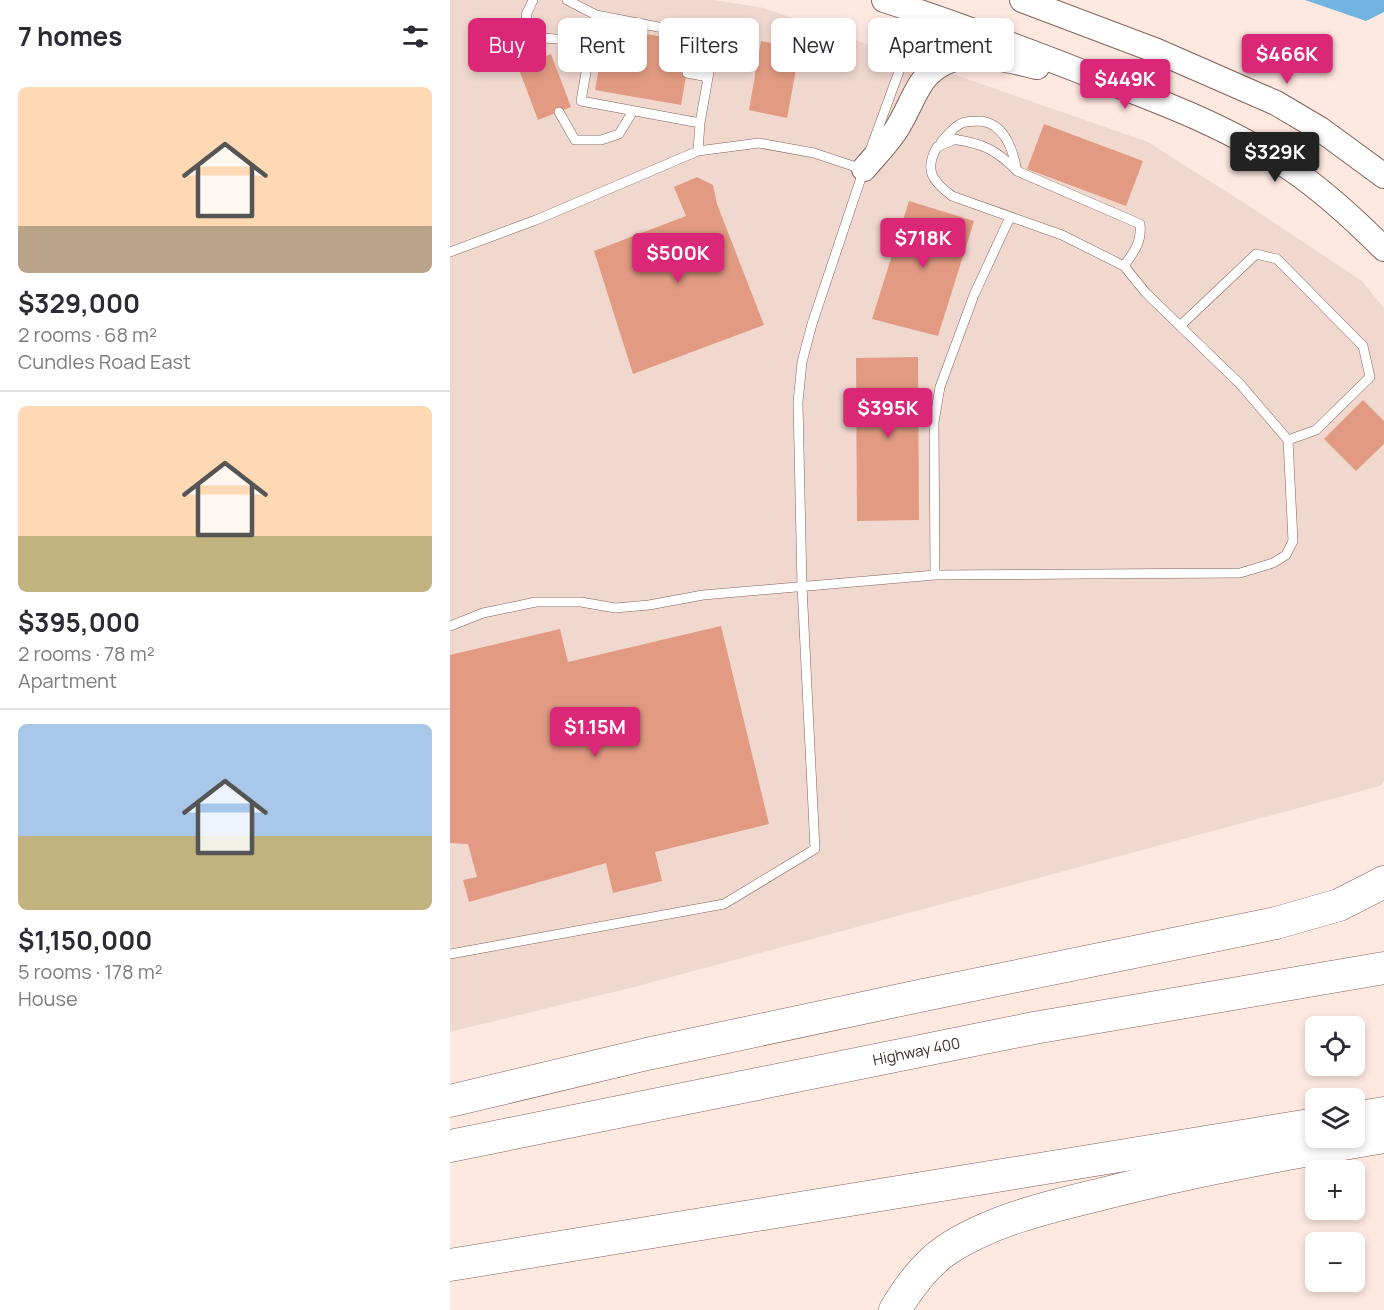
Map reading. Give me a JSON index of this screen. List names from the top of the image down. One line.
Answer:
{"streets":{"highway":["Highway 400"]},"page":{"heading":"7 homes","chip":["Buy","Rent","Filters","New","Apartment"],"price":["$466K","$449K","$329K","$718K","$500K","$395K","$1.15M"],"list":[{"name":"$329,000","note":"2 rooms · 68 m² · Cundles Road East"},{"name":"$395,000","note":"2 rooms · 78 m² · Apartment"},{"name":"$1,150,000","note":"5 rooms · 178 m² · House"}],"map_buttons":["+","−"]}}
